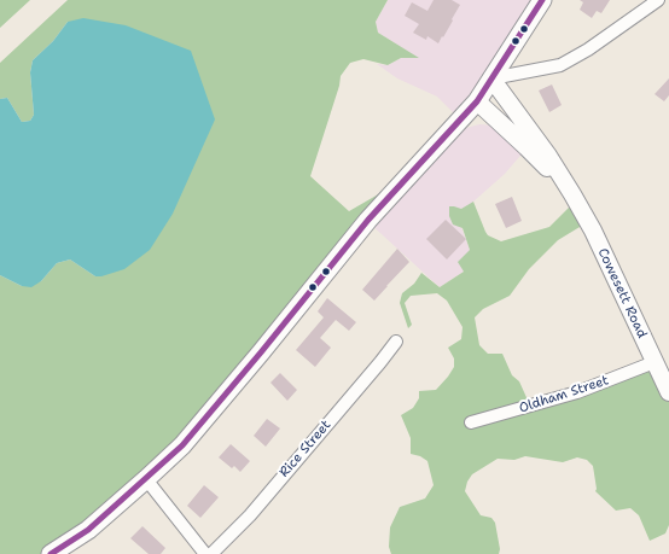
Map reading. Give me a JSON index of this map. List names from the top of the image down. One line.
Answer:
{"streets":{"main road":["Cowesett Road"],"street":["Oldham Street","Rice Street"]},"crossings":[["Cowesett Road","Oldham Street"]]}
